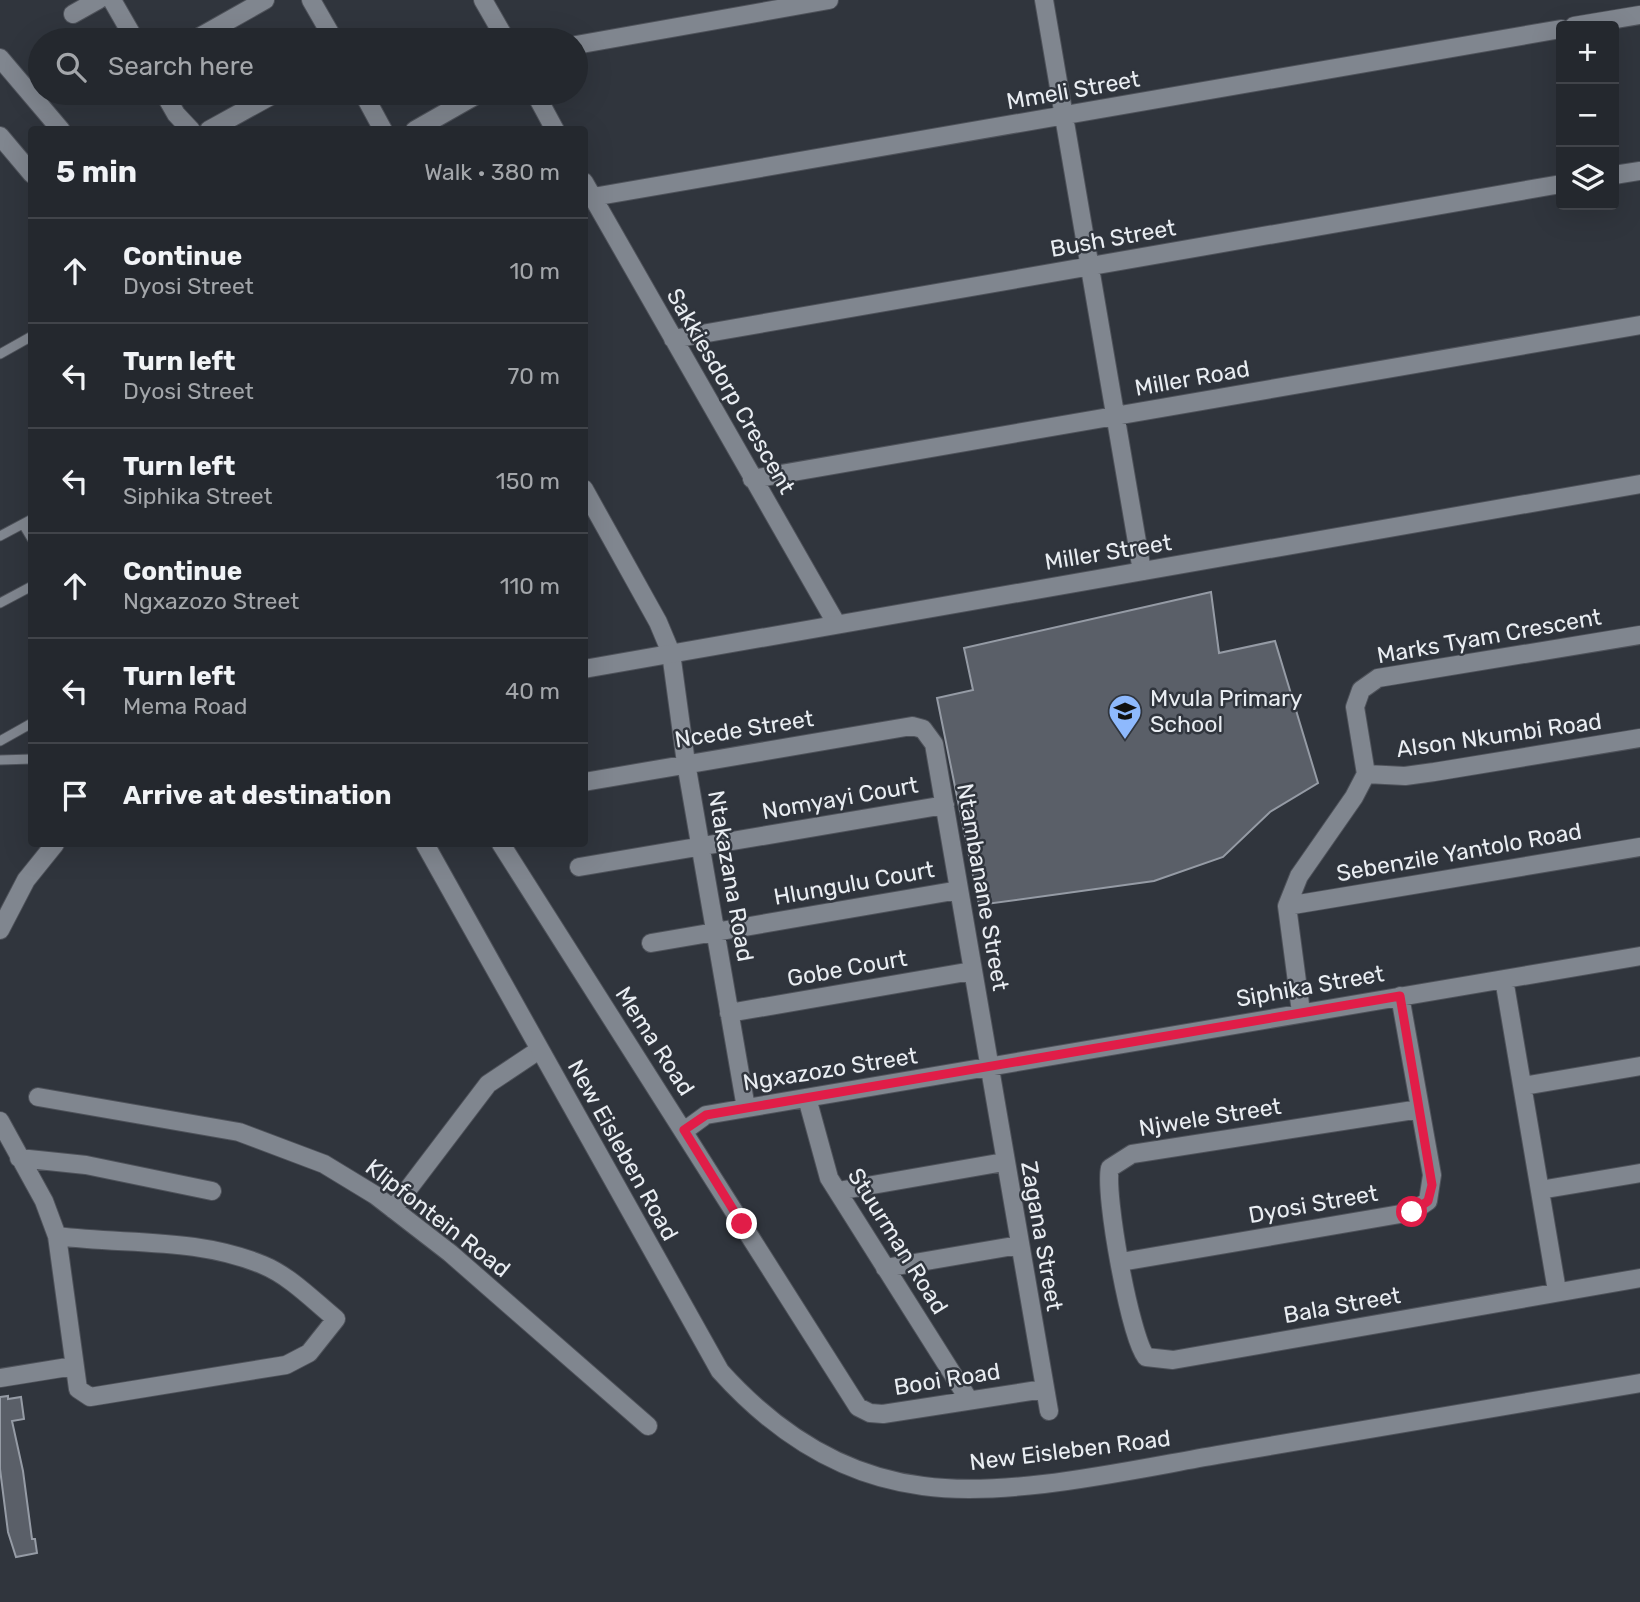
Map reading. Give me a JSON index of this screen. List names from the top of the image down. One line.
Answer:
{"streets":{"street":["Mmeli Street","Bush Street","Miller Road","Sakkiesdorp Crescent","Miller Street","Marks Tyam Crescent","Ncede Street","Alson Nkumbi Road","Nomyayi Court","Sebenzile Yantolo Road","Ntakazana Road","Hlungulu Court","Ntambanane Street","Gobe Court","Siphika Street","Mema Road","Ngxazozo Street","Njwele Street","New Eisleben Road","Dyosi Street","Klipfontein Road","Zagana Street","Stuurman Road","Bala Street","Booi Road"]},"crossings":[["Mmeli Street","Sakkiesdorp Crescent"],["Bush Street","Sakkiesdorp Crescent"],["Miller Road","Sakkiesdorp Crescent"],["Sakkiesdorp Crescent","Miller Street"],["Miller Street","Ntakazana Road"],["Marks Tyam Crescent","Alson Nkumbi Road"],["Ncede Street","Ntakazana Road"],["Ncede Street","Ntambanane Street"],["Nomyayi Court","Ntakazana Road"],["Nomyayi Court","Ntambanane Street"],["Ntakazana Road","Hlungulu Court"],["Ntakazana Road","Gobe Court"],["Ntakazana Road","Ngxazozo Street"],["Hlungulu Court","Ntambanane Street"],["Ntambanane Street","Gobe Court"],["Ntambanane Street","Siphika Street"],["Ntambanane Street","Ngxazozo Street"],["Ntambanane Street","Zagana Street"],["Siphika Street","Ngxazozo Street"],["Siphika Street","Dyosi Street"],["Siphika Street","Zagana Street"],["Mema Road","Ngxazozo Street"],["Mema Road","Booi Road"],["Ngxazozo Street","Zagana Street"],["Ngxazozo Street","Stuurman Road"],["Njwele Street","Dyosi Street"],["Njwele Street","Bala Street"],["Zagana Street","Booi Road"],["Stuurman Road","Booi Road"]],"places":{"school or university":["Mvula Primary School"]},"page":{"map_buttons":["+","−"],"search":"Search here","heading":["5 min","Walk · 380 m"],"list":[["Continue","Dyosi Street","10 m"],["Turn left","Dyosi Street","70 m"],["Turn left","Siphika Street","150 m"],["Continue","Ngxazozo Street","110 m"],["Turn left","Mema Road","40 m"],"Arrive at destination"]}}
